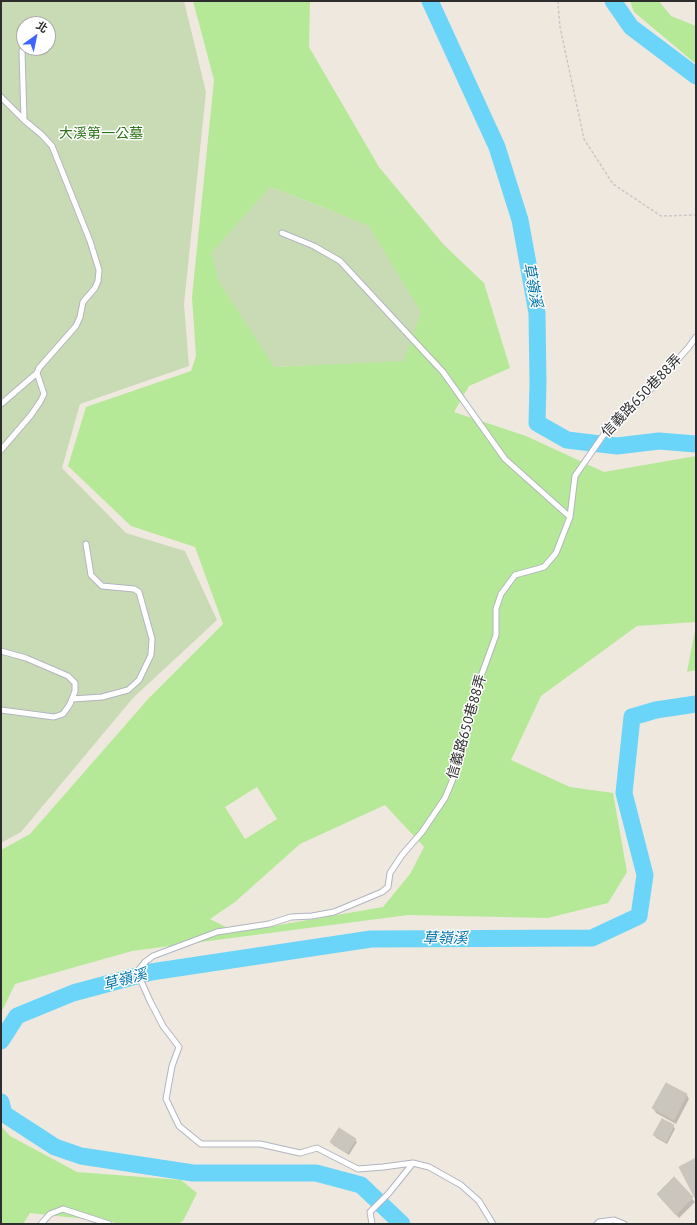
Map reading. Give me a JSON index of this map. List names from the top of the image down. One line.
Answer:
{"streets":{"lane":["信義路650巷88弄"]},"water":["草嶺溪"],"parks":["大溪第一公墓"],"north":"top right"}
